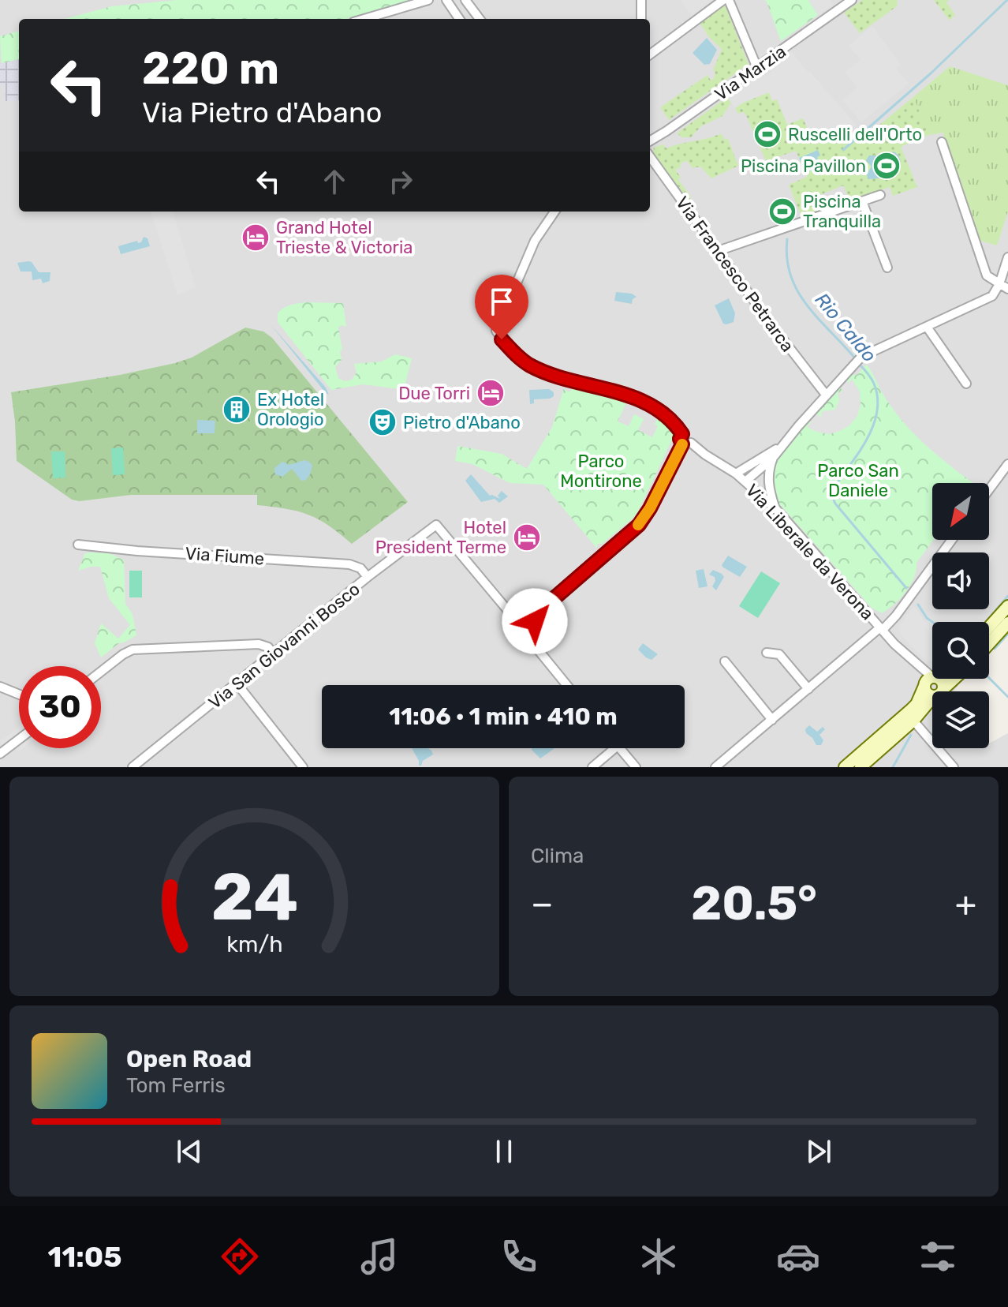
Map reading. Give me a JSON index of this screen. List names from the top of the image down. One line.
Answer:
{"streets":{"street":["Via Marzia","Via Francesco Petrarca","Via Liberale da Verona","Via Fiume","Via San Giovanni Bosco"]},"crossings":[["Via Fiume","Via San Giovanni Bosco"]],"water":["Rio Caldo"],"parks":["Parco Montirone","Parco San Daniele"],"places":{"sports":["Ruscelli dell'Orto","Piscina Pavillon","Piscina Tranquilla"],"hotel":["Grand Hotel Trieste & Victoria","Due Torri","Hotel President Terme"],"building":["Ex Hotel Orologio"],"theatre":["Pietro d'Abano"]},"north":"bottom left","page":{"turn":["220 m","Via Pietro d'Abano"],"limit":"30","trip":"11:06 · 1 min · 410 m","tile":"Clima","heat":["−","20.5°","+"],"song":["Open Road","Tom Ferris"],"tabs":"11:05","gauge":["24","km/h"]}}
